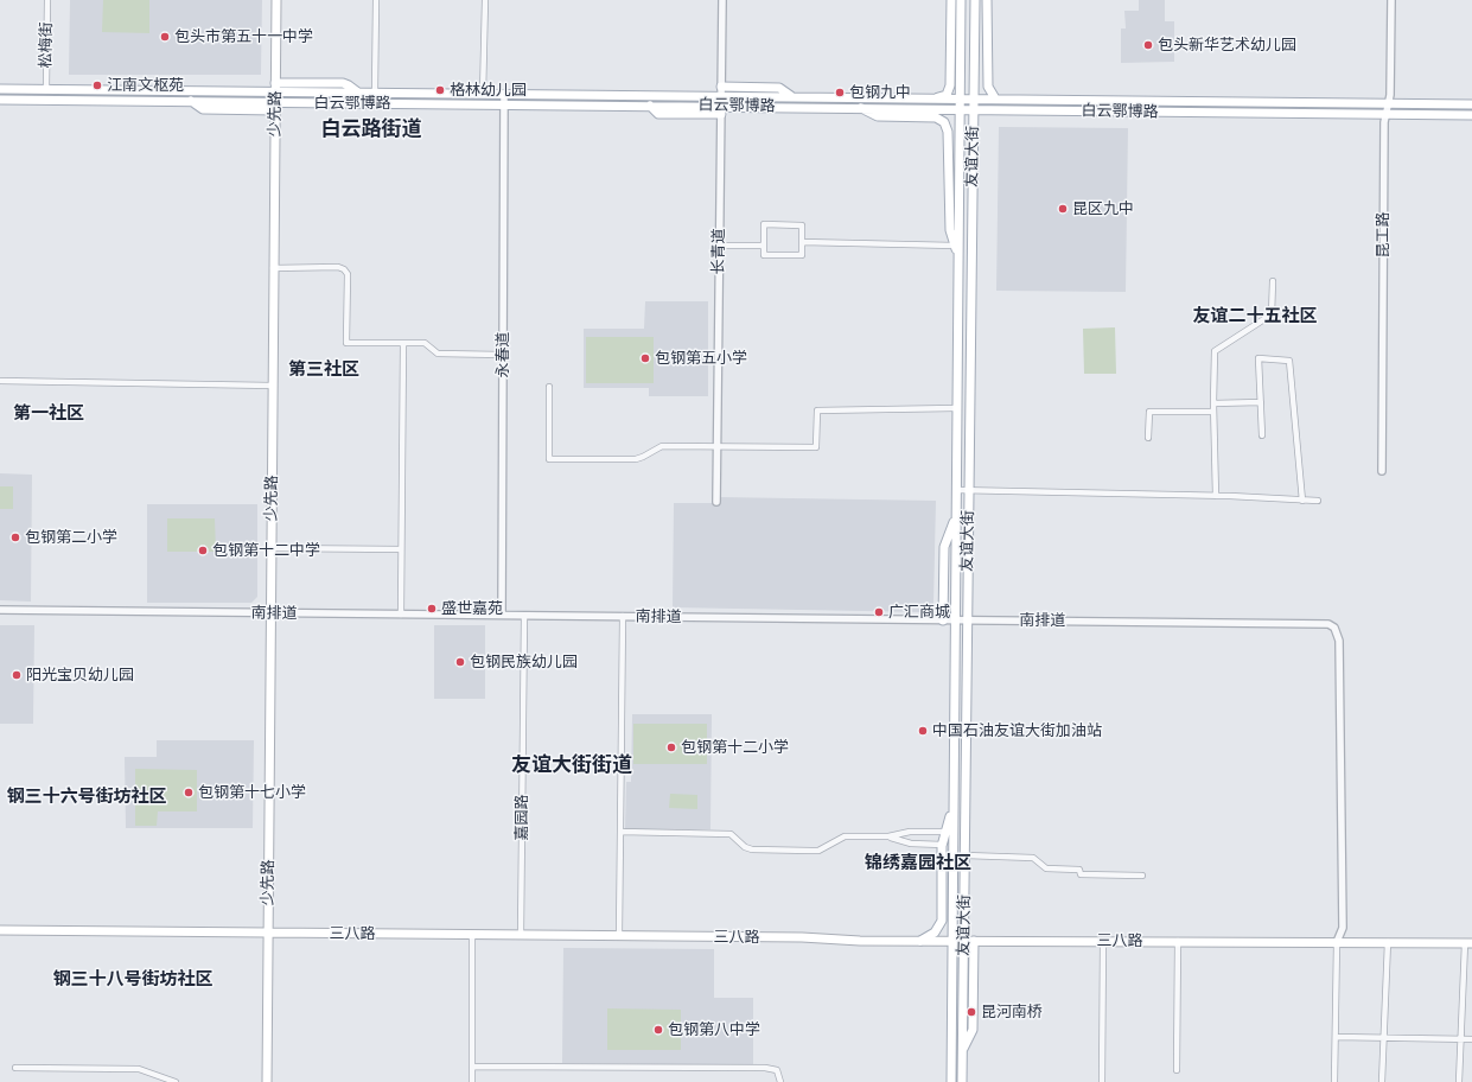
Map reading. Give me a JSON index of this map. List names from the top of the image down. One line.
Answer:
{"streets":{"main road":["白云鄂博路","少先路","友谊大街","三八路"],"street":["松梅街","昆工路","长青道","永春道","南排道","嘉园路"]},"crossings":[["白云鄂博路","少先路"],["白云鄂博路","友谊大街"],["白云鄂博路","昆工路"],["白云鄂博路","长青道"],["白云鄂博路","永春道"],["少先路","南排道"],["少先路","三八路"],["友谊大街","南排道"],["友谊大街","三八路"],["永春道","南排道"],["南排道","嘉园路"],["南排道","三八路"],["嘉园路","三八路"]],"districts":["白云路街道","友谊二十五社区","第三社区","第一社区","友谊大街街道","钢三十六号街坊社区","锦绣嘉园社区","钢三十八号街坊社区"],"places":["包头市第五十一中学","包头新华艺术幼儿园","江南文枢苑","格林幼儿园","包钢九中","昆区九中","包钢第五小学","包钢第二小学","包钢第十二中学","盛世嘉苑","广汇商城","包钢民族幼儿园","阳光宝贝幼儿园","中国石油友谊大街加油站","包钢第十二小学","包钢第十七小学","昆河南桥","包钢第八中学"]}
